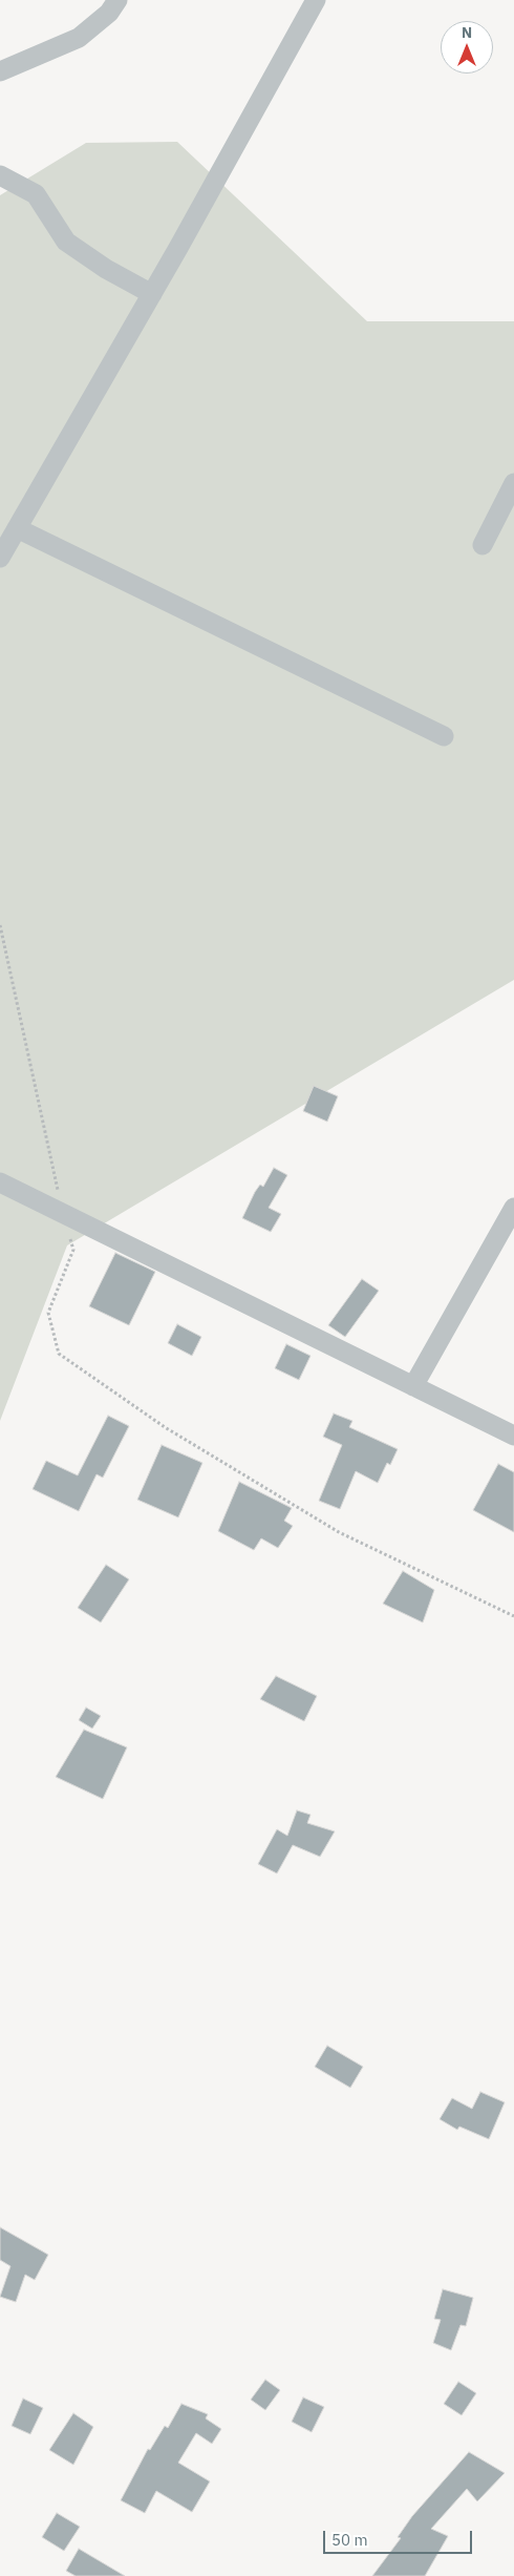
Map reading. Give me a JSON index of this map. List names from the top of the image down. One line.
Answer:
{"scale_bar":"50 m","north":"top"}
